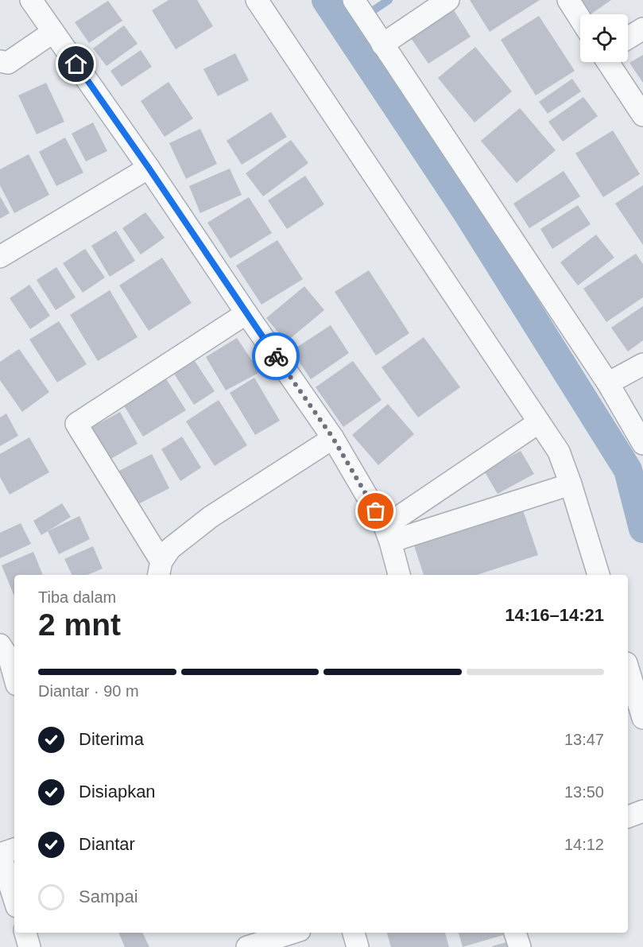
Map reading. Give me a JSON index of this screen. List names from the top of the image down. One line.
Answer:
{"page":{"heading":["2 mnt","Tiba dalam","14:16–14:21"],"bar":"Diantar · 90 m","list":[["Diterima","13:47"],["Disiapkan","13:50"],["Diantar","14:12"],"Sampai"]}}
